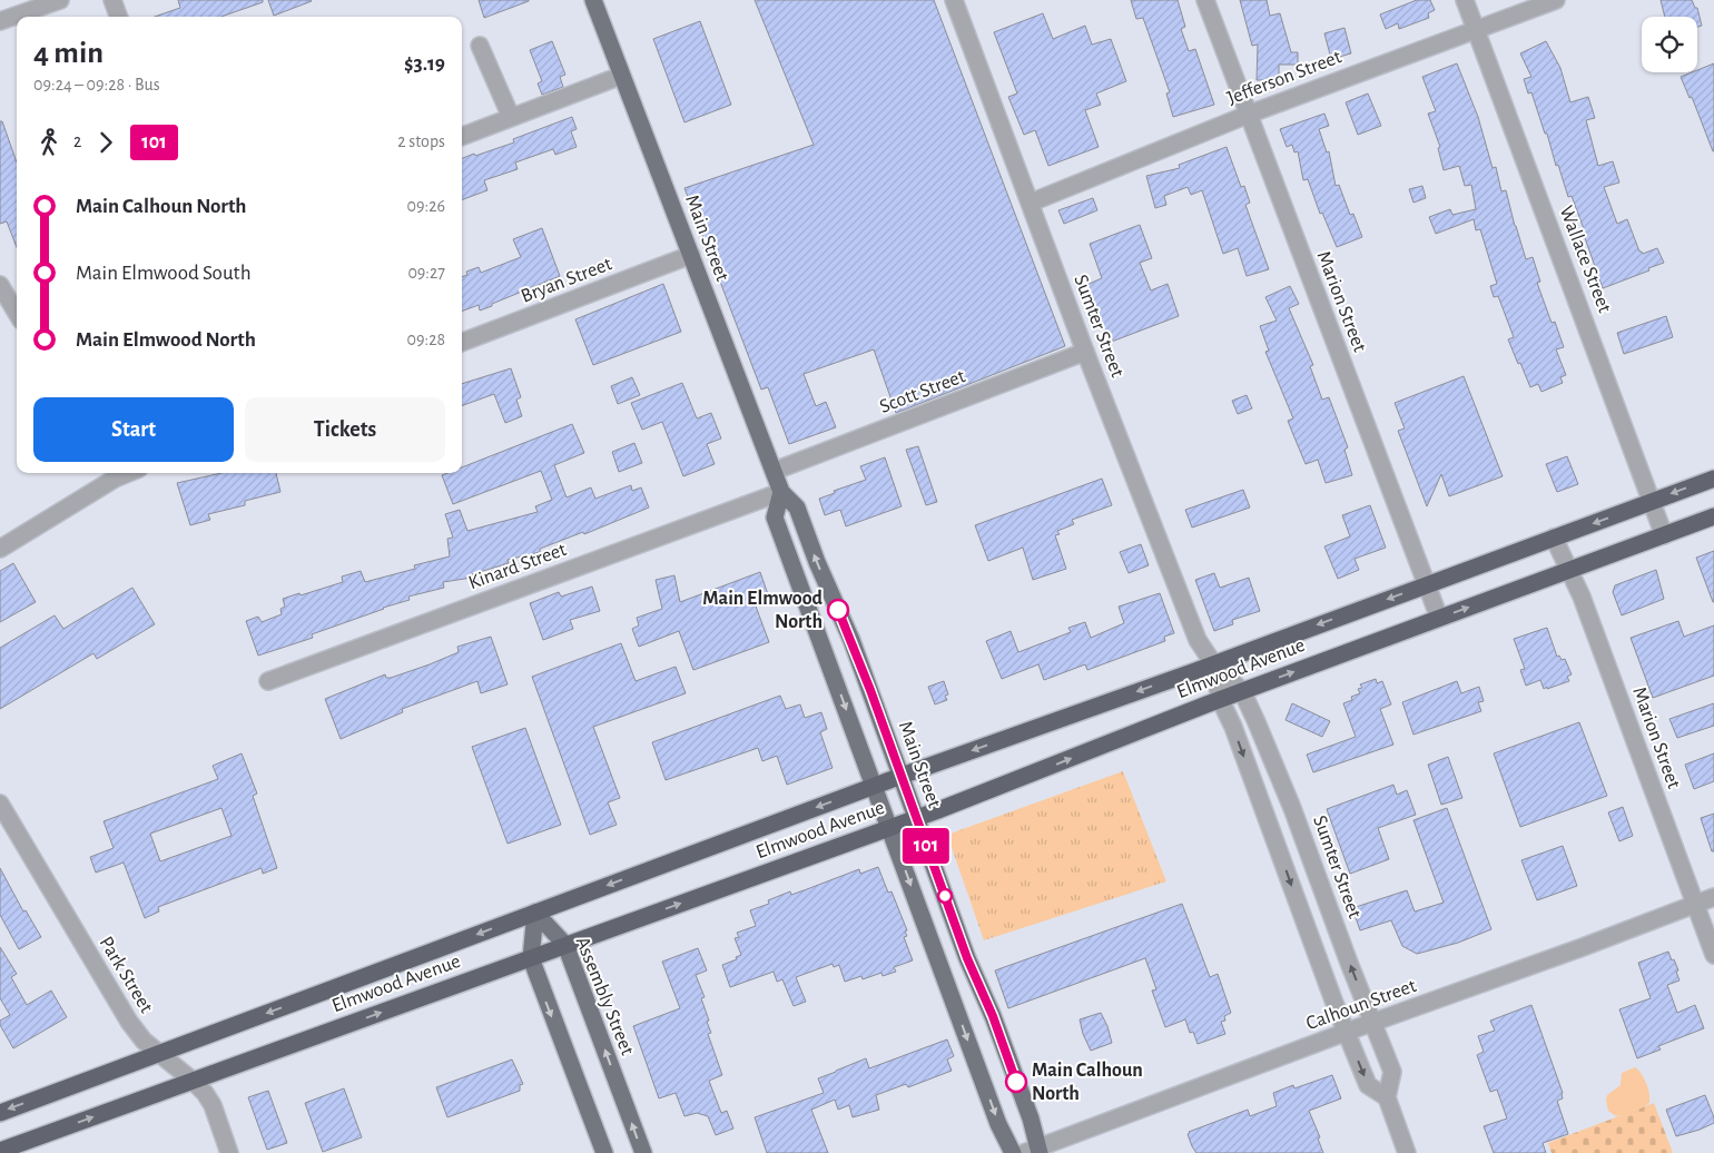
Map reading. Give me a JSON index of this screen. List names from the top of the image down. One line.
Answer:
{"streets":{"highway":["Elmwood Avenue"],"main road":["Main Street","Assembly Street"],"street":["Jefferson Street","Wallace Street","Bryan Street","Marion Street","Sumter Street","Scott Street","Kinard Street","Park Street","Calhoun Street"]},"crossings":[["Jefferson Street","Wallace Street"],["Jefferson Street","Marion Street"],["Jefferson Street","Sumter Street"],["Main Street","Bryan Street"],["Main Street","Scott Street"],["Main Street","Kinard Street"],["Main Street","Elmwood Avenue"],["Main Street","Calhoun Street"],["Wallace Street","Elmwood Avenue"],["Marion Street","Elmwood Avenue"],["Marion Street","Calhoun Street"],["Sumter Street","Scott Street"],["Sumter Street","Elmwood Avenue"],["Sumter Street","Calhoun Street"],["Elmwood Avenue","Park Street"],["Elmwood Avenue","Assembly Street"]],"places":["Main Elmwood North","Main Calhoun North"],"lines":["bus line 101"],"page":{"on_map":"101","heading":["4 min","09:24 – 09:28 · Bus","$3.19"],"legs":["2","101","2 stops"],"list":[{"name":"Main Calhoun North","value":"09:26"},{"name":"Main Elmwood South","value":"09:27"},{"name":"Main Elmwood North","value":"09:28"}],"buttons":["Start","Tickets"]}}
